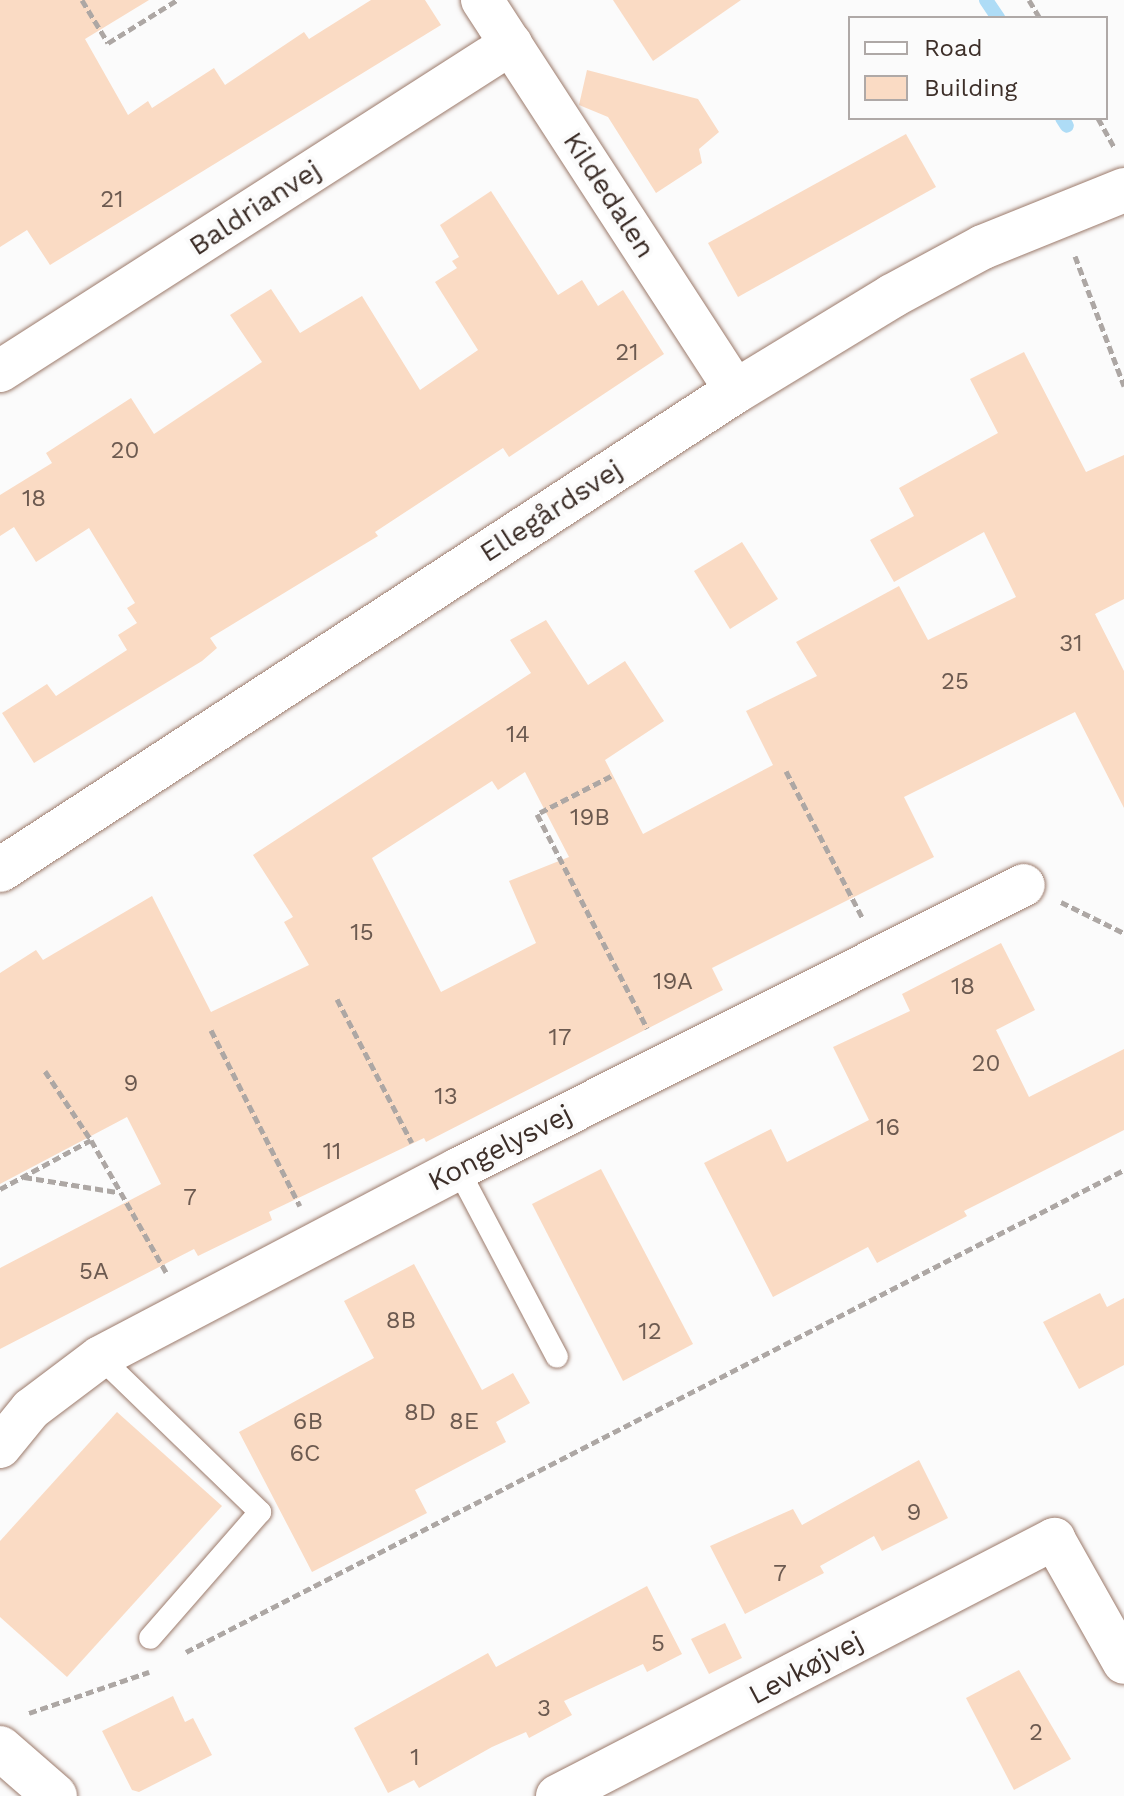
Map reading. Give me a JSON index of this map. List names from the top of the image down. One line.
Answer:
{"streets":{"street":["Kildedalen","Baldrianvej","Ellegårdsvej","Kongelysvej","Levkøjvej"]},"crossings":[["Kildedalen","Baldrianvej"],["Kildedalen","Ellegårdsvej"]],"house_numbers":["21","21","20","18","31","25","14","19B","15","19A","18","17","20","9","13","16","11","7","5A","8B","12","8D","6B","8E","6C","9","7","5","3","2","1"],"legend":["Road","Building"]}
